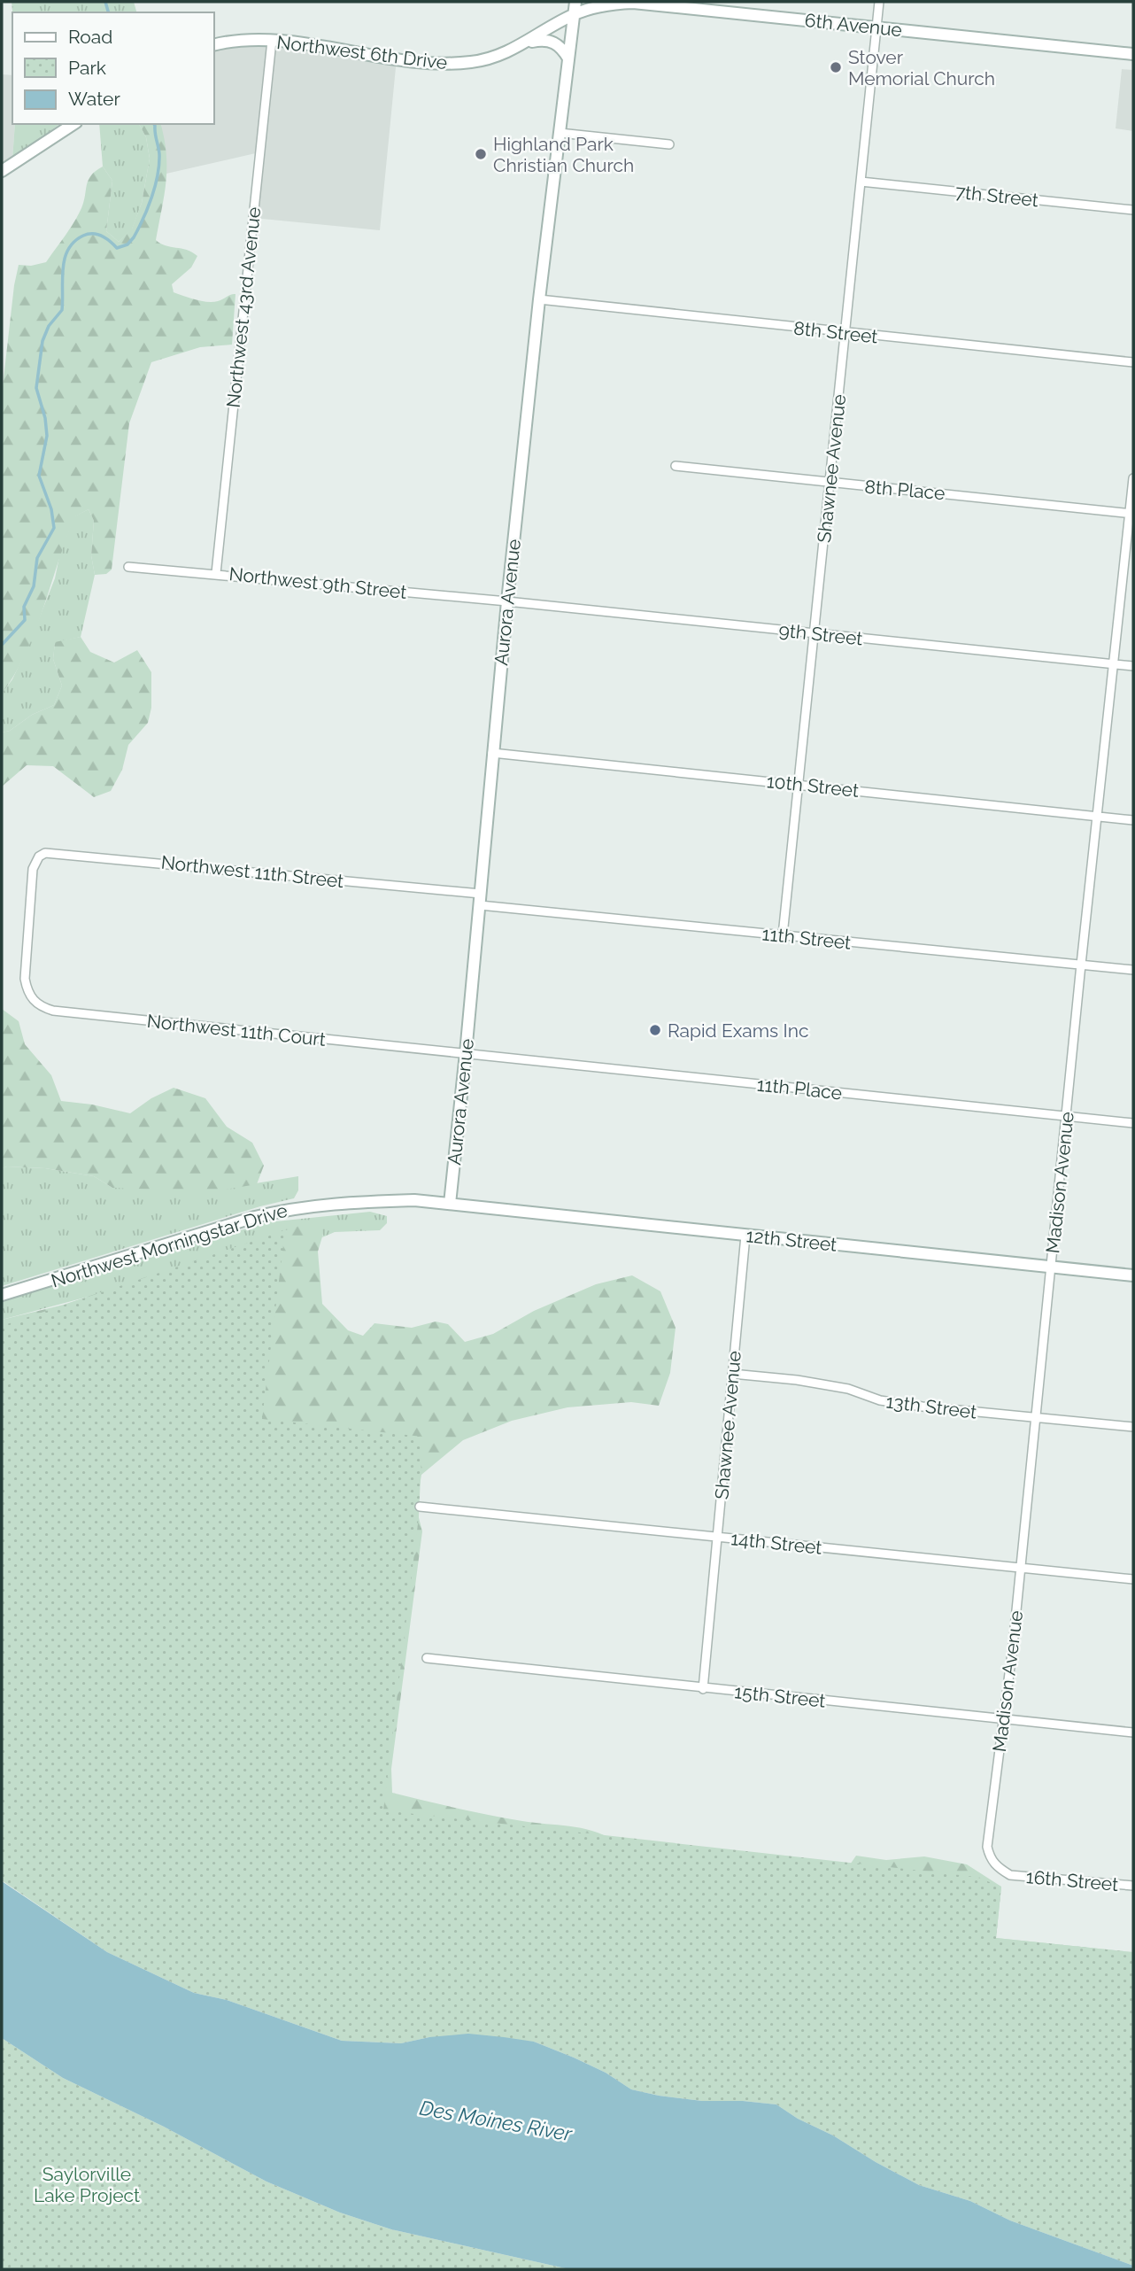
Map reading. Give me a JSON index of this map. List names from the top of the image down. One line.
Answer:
{"streets":{"main road":["6th Avenue","Northwest 6th Drive","Aurora Avenue","12th Street","Northwest Morningstar Drive"],"street":["7th Street","Northwest 43rd Avenue","8th Street","Shawnee Avenue","8th Place","Northwest 9th Street","9th Street","10th Street","Northwest 11th Street","11th Street","Northwest 11th Court","11th Place","Madison Avenue","13th Street","14th Street","15th Street","16th Street"]},"crossings":[["6th Avenue","Northwest 6th Drive"],["6th Avenue","Shawnee Avenue"],["6th Avenue","Aurora Avenue"],["Northwest 6th Drive","Northwest 43rd Avenue"],["Northwest 6th Drive","Aurora Avenue"],["7th Street","Shawnee Avenue"],["Northwest 43rd Avenue","Northwest 9th Street"],["8th Street","Shawnee Avenue"],["8th Street","Aurora Avenue"],["Shawnee Avenue","8th Place"],["Shawnee Avenue","9th Street"],["Shawnee Avenue","10th Street"],["Shawnee Avenue","11th Street"],["Shawnee Avenue","12th Street"],["Shawnee Avenue","13th Street"],["Shawnee Avenue","14th Street"],["Shawnee Avenue","15th Street"],["8th Place","Madison Avenue"],["Northwest 9th Street","Aurora Avenue"],["Northwest 9th Street","9th Street"],["Aurora Avenue","9th Street"],["Aurora Avenue","10th Street"],["Aurora Avenue","Northwest 11th Street"],["Aurora Avenue","11th Street"],["Aurora Avenue","Northwest 11th Court"],["Aurora Avenue","11th Place"],["Aurora Avenue","12th Street"],["Aurora Avenue","Northwest Morningstar Drive"],["9th Street","Madison Avenue"],["10th Street","Madison Avenue"],["Northwest 11th Street","11th Street"],["Northwest 11th Street","Northwest 11th Court"],["11th Street","Madison Avenue"],["Northwest 11th Court","11th Place"],["11th Place","Madison Avenue"],["Madison Avenue","12th Street"],["Madison Avenue","13th Street"],["Madison Avenue","14th Street"],["Madison Avenue","15th Street"],["Madison Avenue","16th Street"],["12th Street","Northwest Morningstar Drive"]],"water":["Des Moines River"],"parks":["Saylorville Lake Project"],"places":["Stover Memorial Church","Highland Park Christian Church","Rapid Exams Inc"],"legend":["Road","Park","Water"]}
